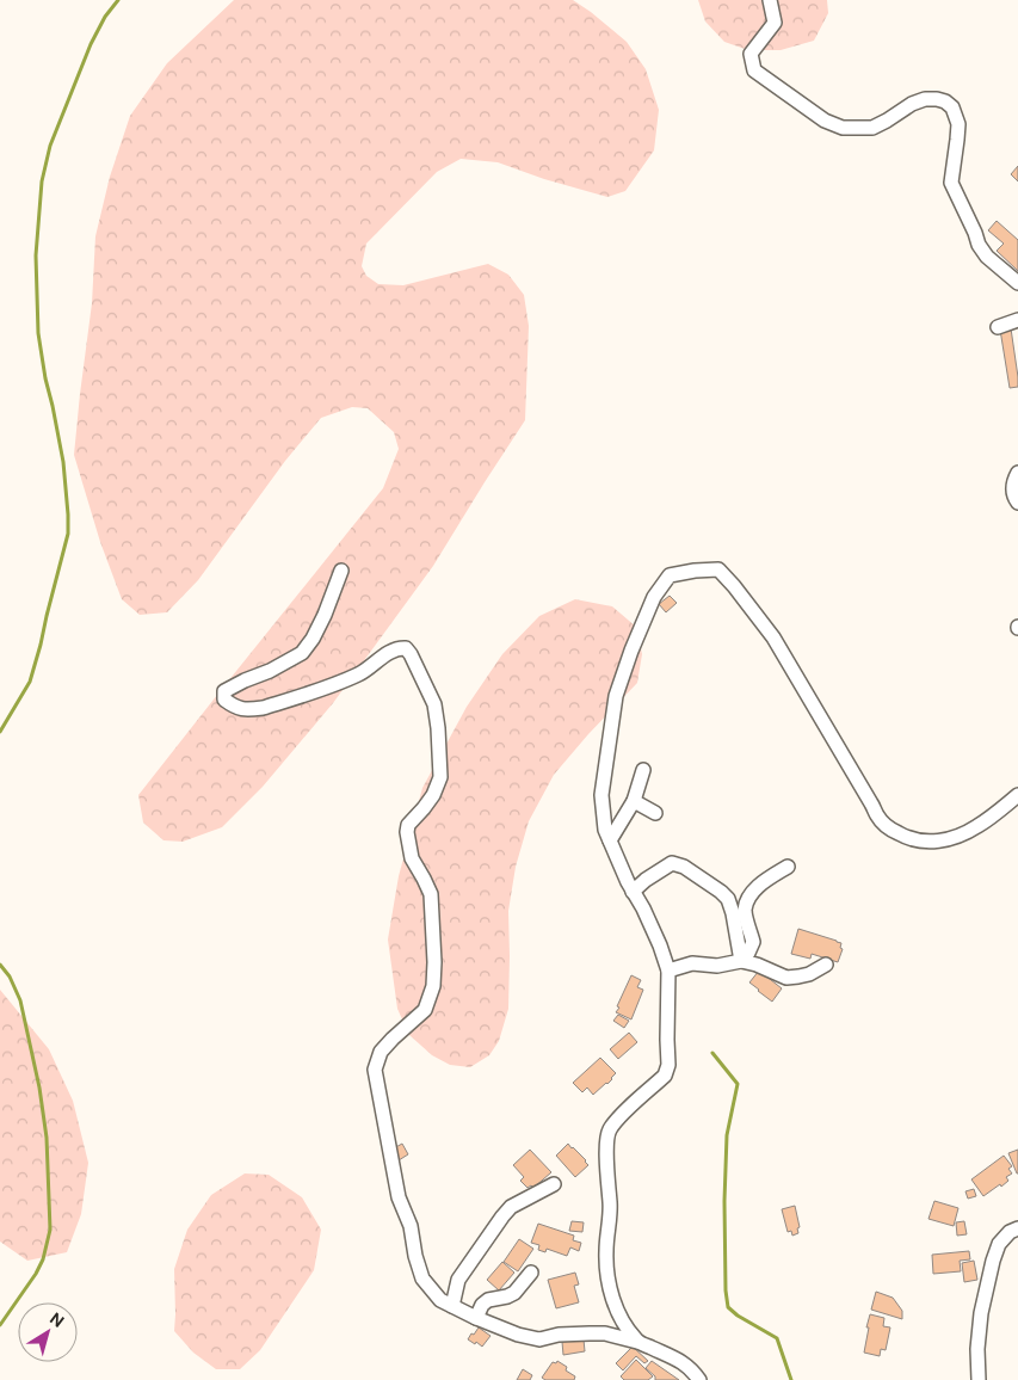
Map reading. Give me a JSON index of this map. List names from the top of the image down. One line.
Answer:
{"north":"top right"}
